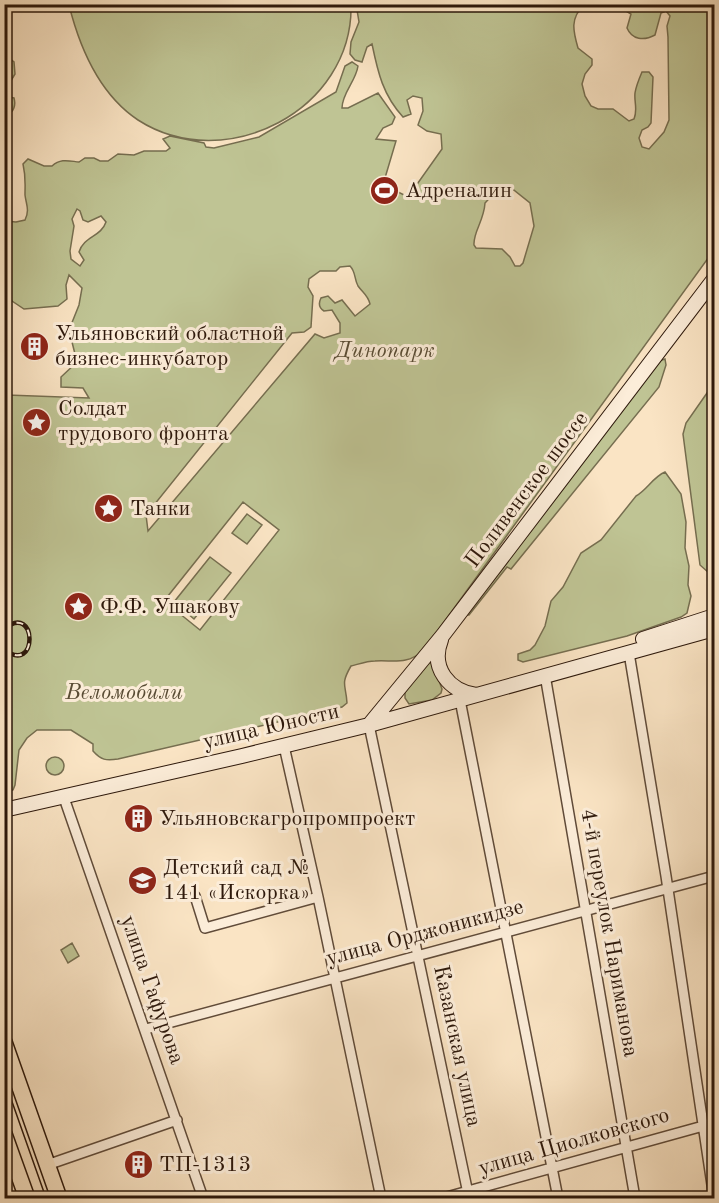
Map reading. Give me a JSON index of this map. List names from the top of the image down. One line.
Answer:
{"streets":{"main road":["Поливенское шоссе","улица Юности"],"street":["улица Орджоникидзе","4-й переулок Нариманова","улица Гафурова","Казанская улица","улица Циолковского"]},"crossings":[["Поливенское шоссе","улица Юности"],["Поливенское шоссе","Казанская улица"],["улица Юности","4-й переулок Нариманова"],["улица Юности","улица Гафурова"],["улица Юности","Казанская улица"],["улица Орджоникидзе","4-й переулок Нариманова"],["улица Орджоникидзе","улица Гафурова"],["улица Орджоникидзе","Казанская улица"],["4-й переулок Нариманова","улица Циолковского"],["Казанская улица","улица Циолковского"]],"parks":["Динопарк","Веломобили"],"places":{"sports":["Адреналин"],"building":["Ульяновский областной бизнес-инкубатор","Ульяновскагропромпроект","ТП-1313"],"place":["Солдат трудового фронта","Танки","Ф.Ф. Ушакову"],"school or university":["Детский сад № 141 «Искорка»"]}}
